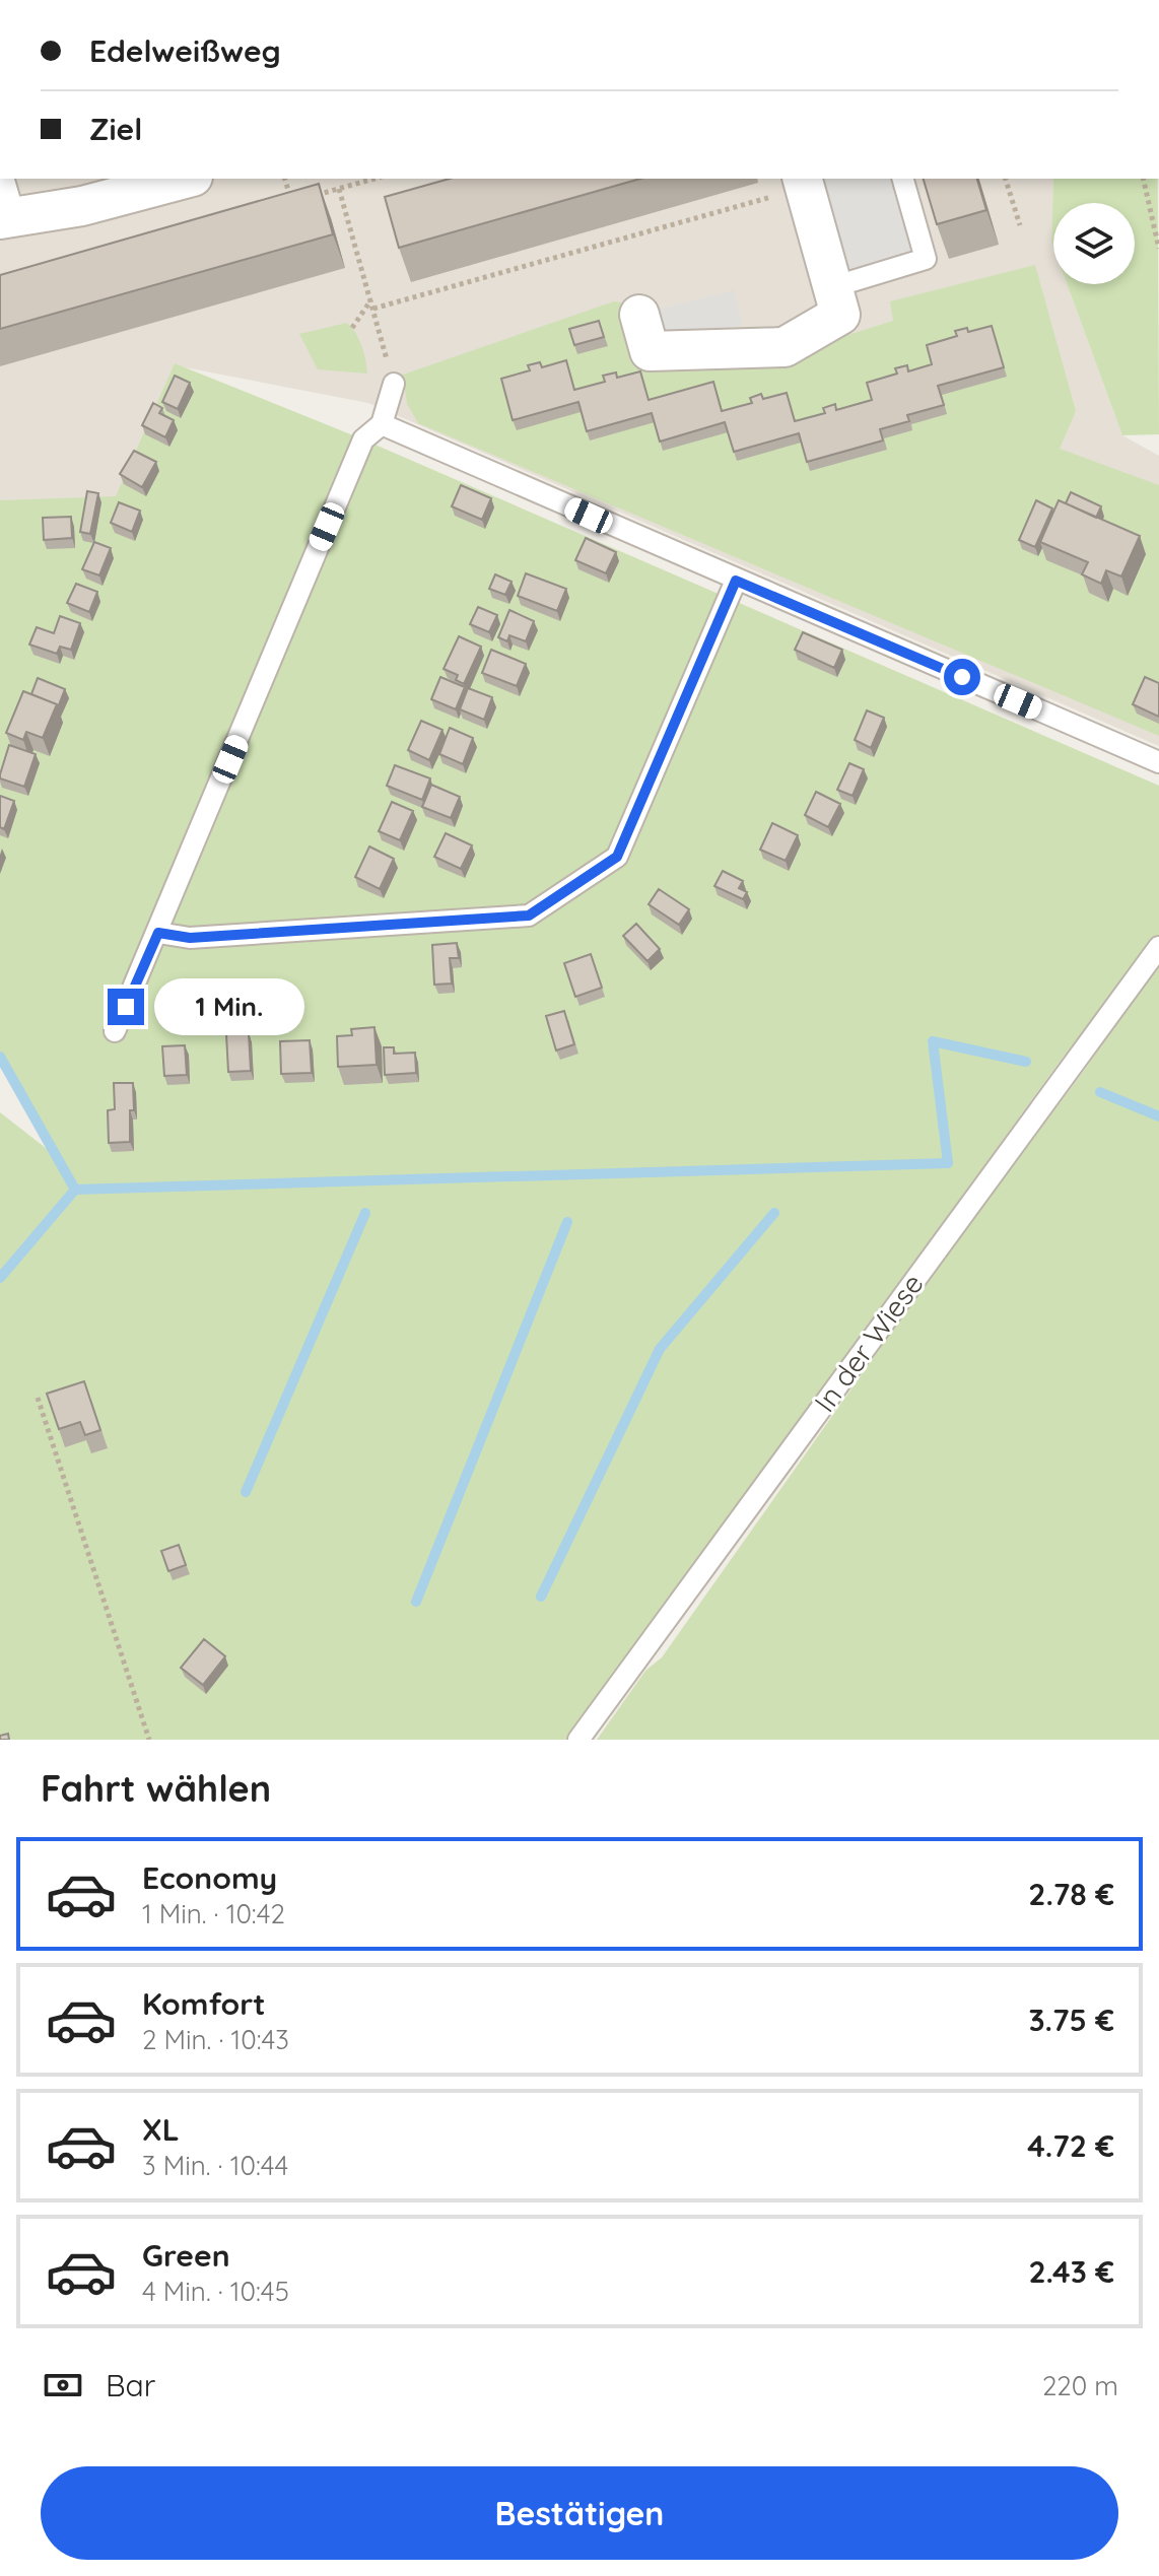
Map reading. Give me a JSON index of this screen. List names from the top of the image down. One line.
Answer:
{"streets":{"lane":["In der Wiese"]},"page":{"banner":["Edelweißweg","Ziel"],"bubble":"1 Min.","heading":"Fahrt wählen","list":[{"name":"Economy","note":"1 Min. · 10:42","value":"2.78 €"},{"name":"Komfort","note":"2 Min. · 10:43","value":"3.75 €"},{"name":"XL","note":"3 Min. · 10:44","value":"4.72 €"},{"name":"Green","note":"4 Min. · 10:45","value":"2.43 €"}],"pay":["Bar","220 m"],"buttons":"Bestätigen"}}
